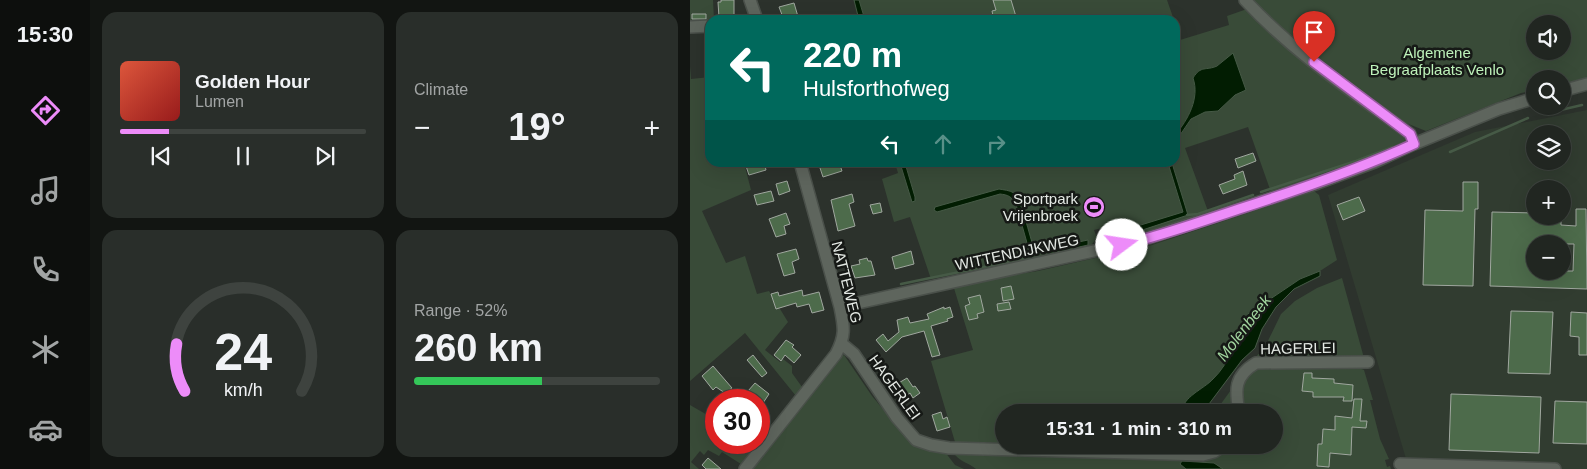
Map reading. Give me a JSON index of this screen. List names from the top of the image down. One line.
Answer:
{"streets":{"street":["WITTENDIJKWEG","NATTEWEG","HAGERLEI"]},"crossings":[["WITTENDIJKWEG","NATTEWEG"],["NATTEWEG","HAGERLEI"]],"water":["Molenbeek"],"parks":["Algemene Begraafplaats Venlo"],"places":{"sports":["Sportpark Vrijenbroek"]},"page":{"tabs":"15:30","tile":["Climate",["Range · 52%","260 km"]],"map_buttons":["+","−"],"turn":["220 m","Hulsforthofweg"],"song":["Golden Hour","Lumen"],"heat":["−","19°","+"],"limit":"30","trip":"15:31 · 1 min · 310 m","gauge":["24","km/h"]}}
